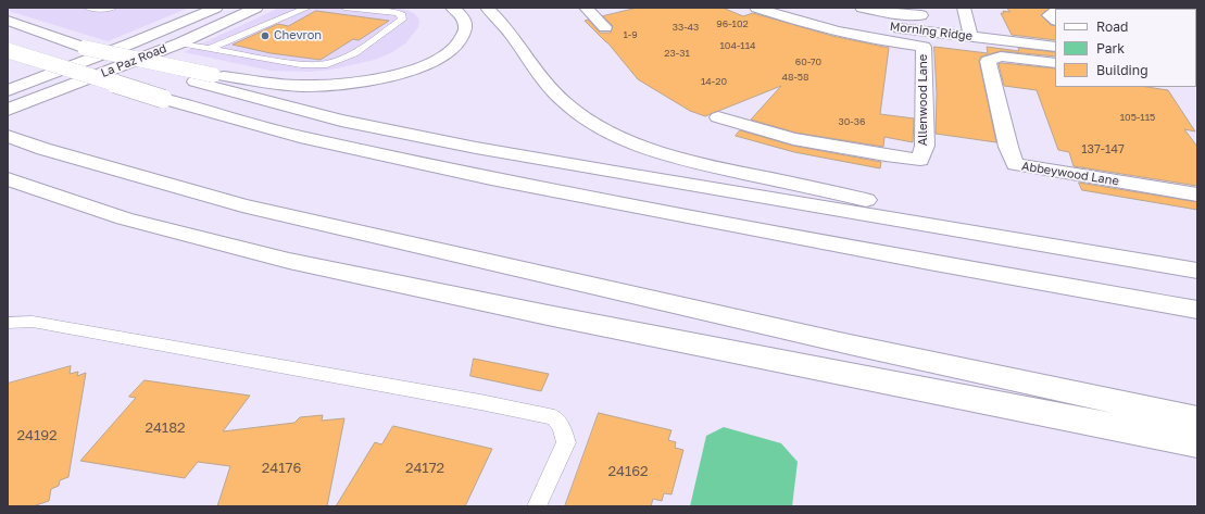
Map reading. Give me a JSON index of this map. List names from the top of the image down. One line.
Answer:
{"streets":{"main road":["Morning Ridge","La Paz Road","Allenwood Lane","Abbeywood Lane"]},"places":["Chevron"],"house_numbers":["96-102","33-43","1-9","104-114","23-31","60-70","48-58","14-20","105-115","30-36","137-147","24182","24192","24176","24172","24162"],"legend":["Road","Park","Building"]}
